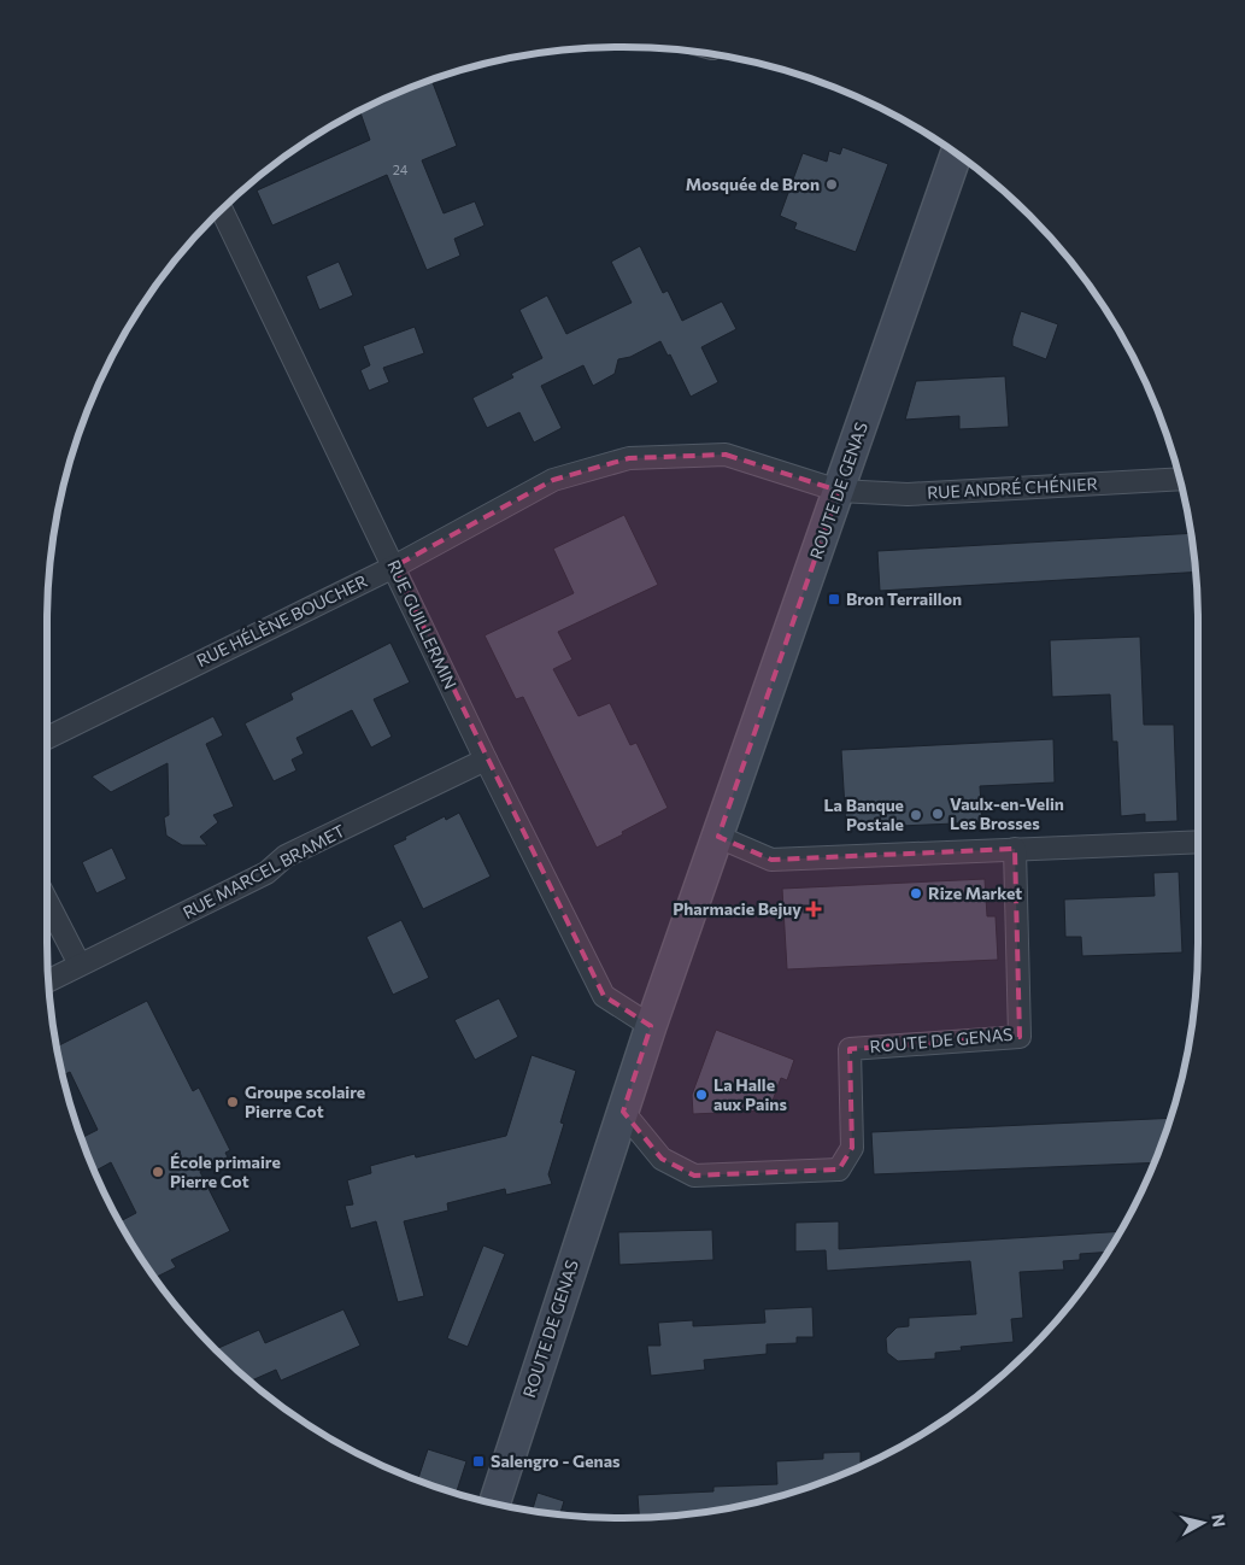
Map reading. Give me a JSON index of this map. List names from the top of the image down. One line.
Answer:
{"streets":{"main road":["ROUTE DE GENAS"],"street":["RUE ANDRÉ CHÉNIER","RUE HÉLÈNE BOUCHER","RUE GUILLERMIN","RUE MARCEL BRAMET"]},"crossings":[["RUE ANDRÉ CHÉNIER","ROUTE DE GENAS"],["RUE ANDRÉ CHÉNIER","RUE HÉLÈNE BOUCHER"],["ROUTE DE GENAS","RUE HÉLÈNE BOUCHER"],["ROUTE DE GENAS","RUE GUILLERMIN"],["RUE HÉLÈNE BOUCHER","RUE GUILLERMIN"],["RUE GUILLERMIN","RUE MARCEL BRAMET"]],"places":{"other":["Mosquée de Bron","Vaulx-en-Velin Les Brosses","La Banque Postale","Rize Market","La Halle aux Pains","Groupe scolaire Pierre Cot","École primaire Pierre Cot"],"transit":["Bron Terraillon","Salengro - Genas"],"health":["Pharmacie Bejuy"]},"house_numbers":["24"],"north":"right"}
